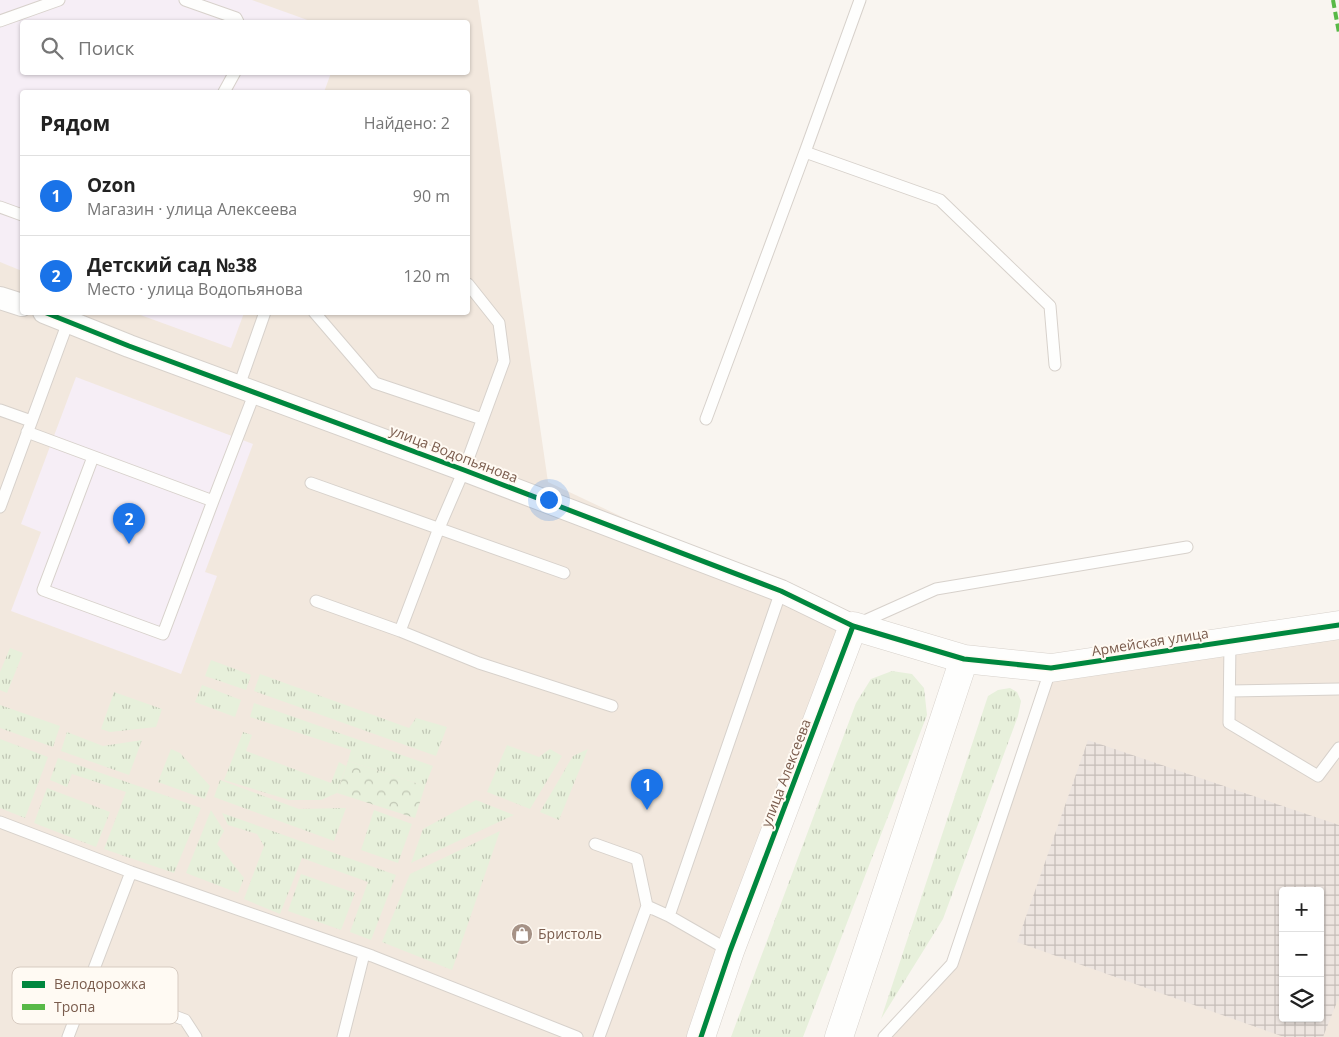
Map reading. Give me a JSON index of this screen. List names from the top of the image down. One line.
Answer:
{"streets":{"street":["улица Водопьянова","Армейская улица","улица Алексеева"]},"crossings":[["улица Водопьянова","улица Алексеева"]],"places":{"shop":["Бристоль"]},"legend":["Велодорожка","Тропа"],"page":{"search":"Поиск","heading":["Рядом","Найдено: 2"],"list":[{"mark":"1","name":"Ozon","note":"Магазин · улица Алексеева","value":"90 m"},{"mark":"2","name":"Детский сад №38","note":"Место · улица Водопьянова","value":"120 m"}],"pins":["2","1"],"map_buttons":["+","−"]}}
